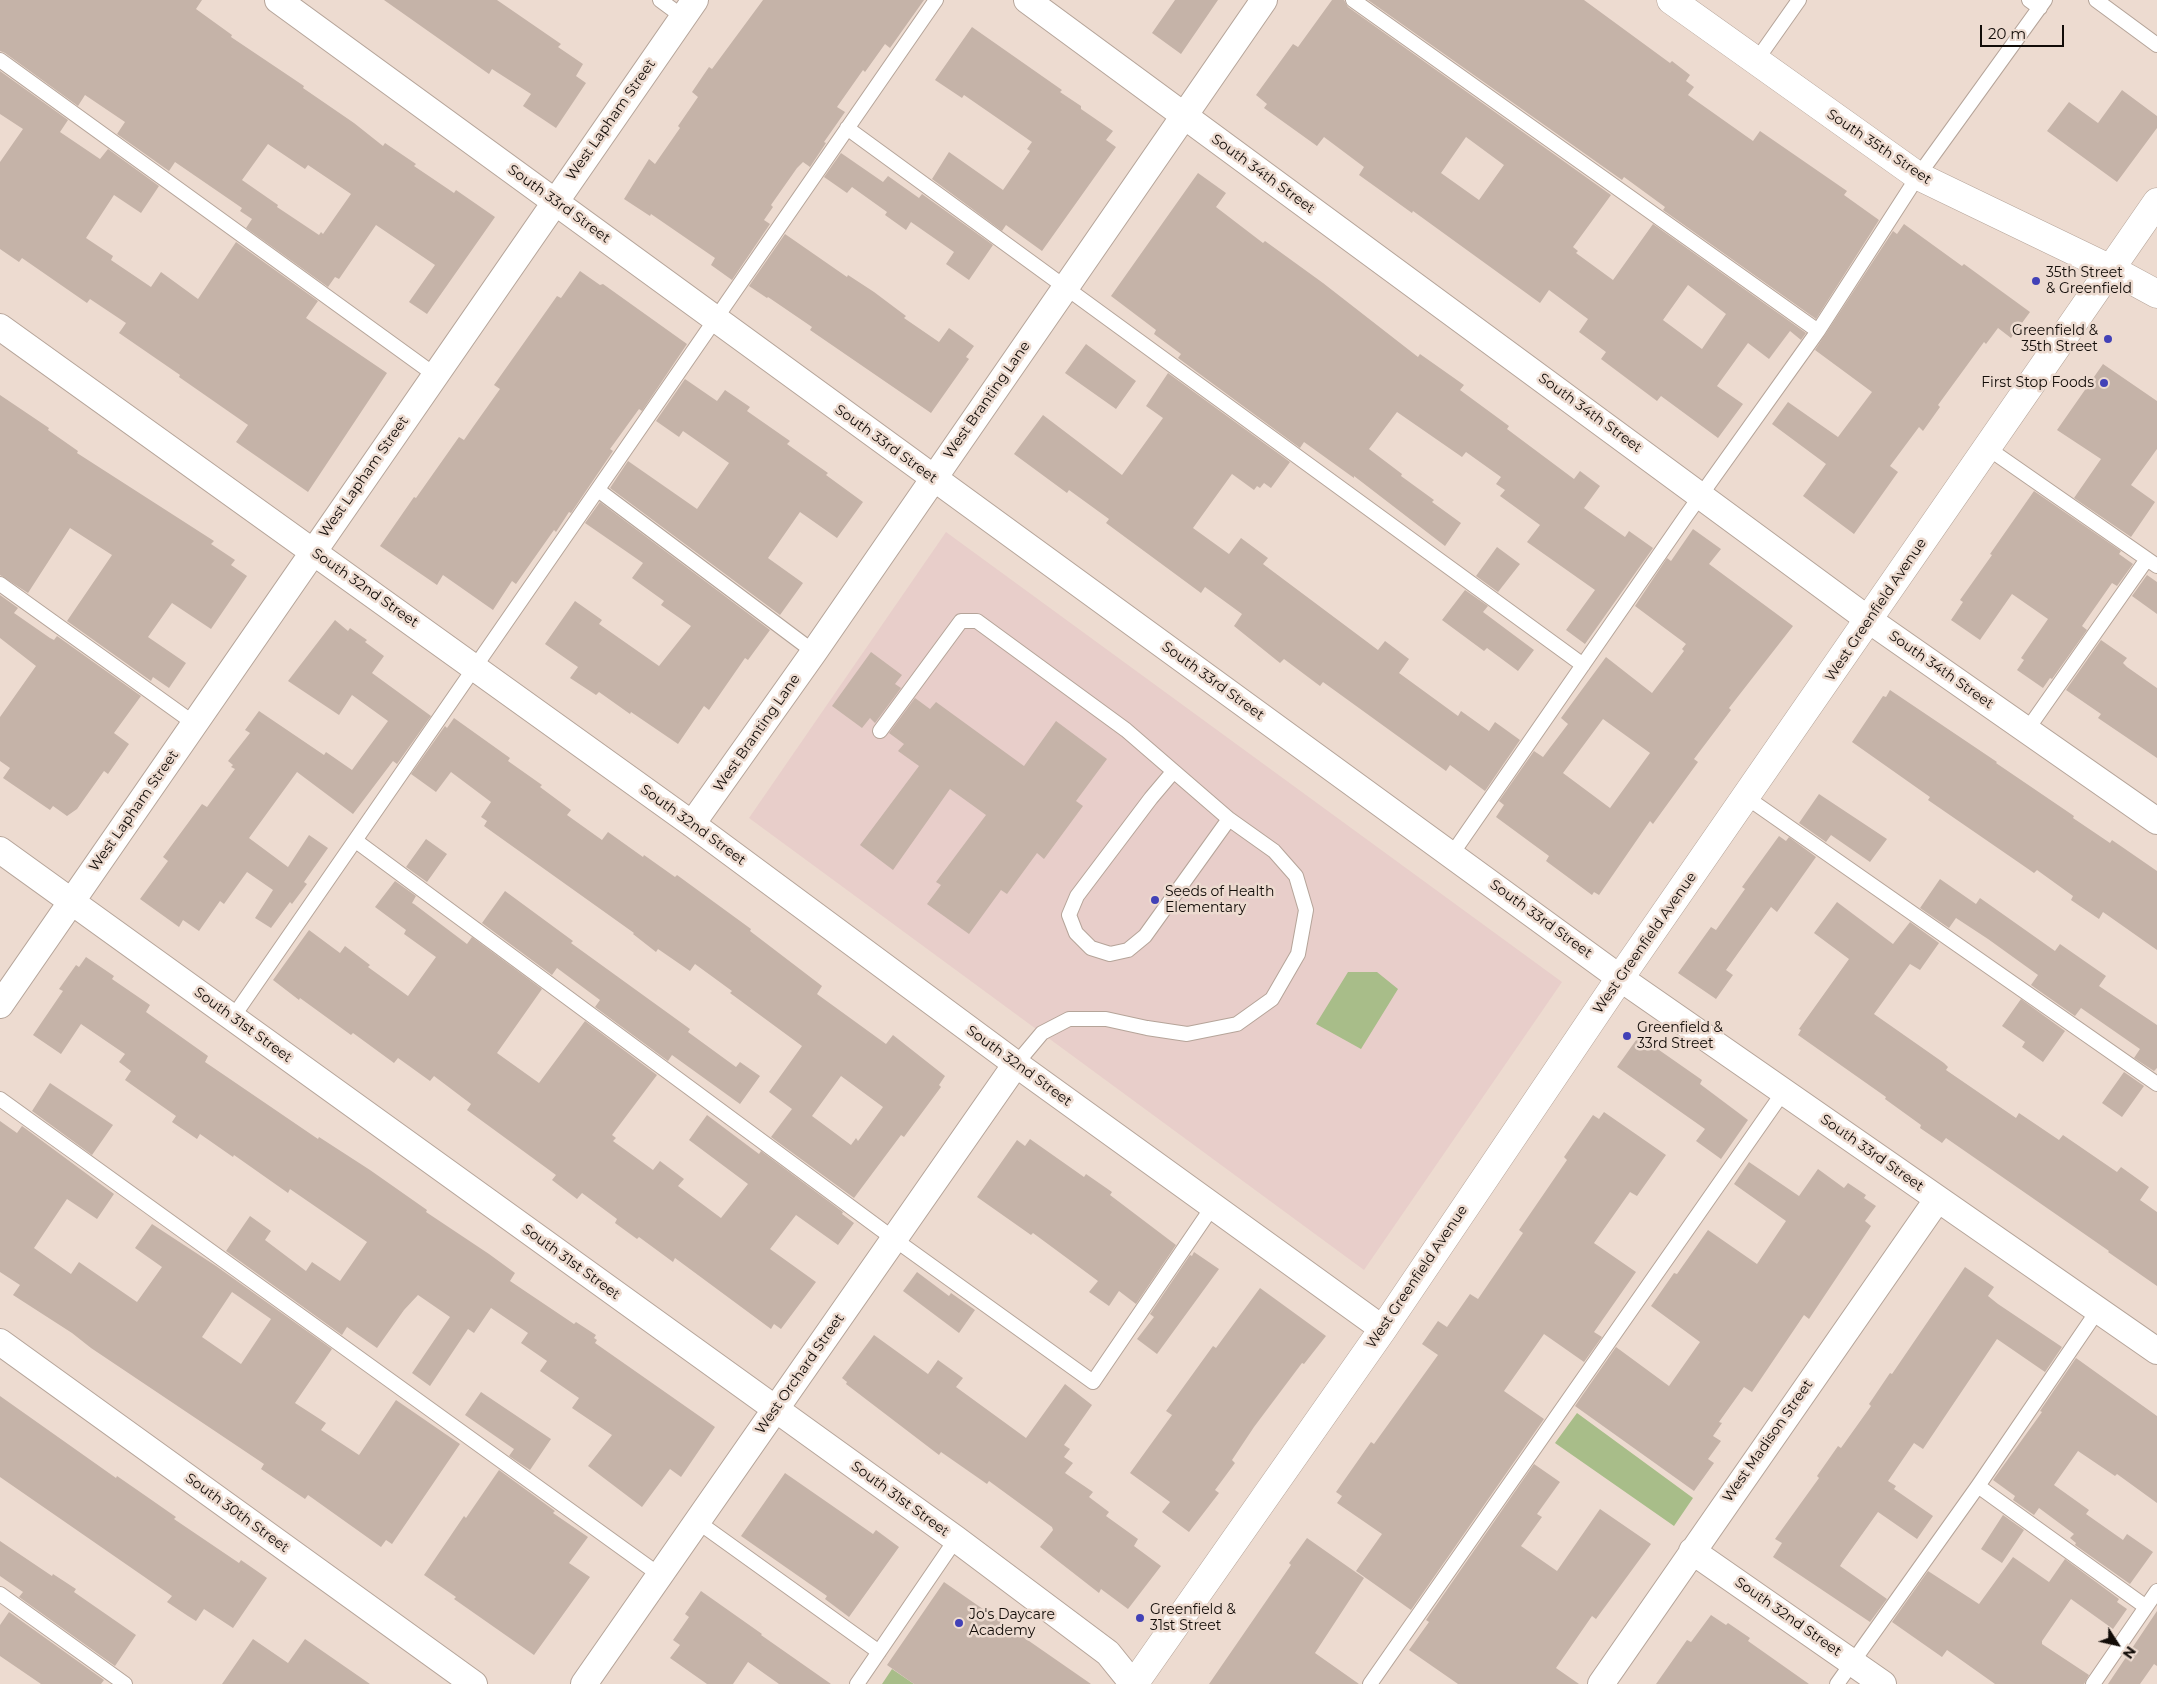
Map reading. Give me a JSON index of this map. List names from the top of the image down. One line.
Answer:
{"streets":{"main road":["South 35th Street","West Greenfield Avenue"],"street":["West Lapham Street","South 34th Street","South 33rd Street","West Branting Lane","South 32nd Street","South 31st Street","West Orchard Street","West Madison Street","South 30th Street"]},"crossings":[["West Lapham Street","South 33rd Street"],["West Lapham Street","South 32nd Street"],["West Lapham Street","South 31st Street"],["South 35th Street","West Greenfield Avenue"],["South 34th Street","West Branting Lane"],["South 34th Street","West Greenfield Avenue"],["South 33rd Street","West Branting Lane"],["South 33rd Street","West Greenfield Avenue"],["South 33rd Street","West Madison Street"],["West Branting Lane","South 32nd Street"],["South 32nd Street","West Greenfield Avenue"],["South 32nd Street","West Orchard Street"],["South 32nd Street","West Madison Street"],["West Greenfield Avenue","South 31st Street"],["South 31st Street","West Orchard Street"]],"places":["35th Street & Greenfield","Greenfield & 35th Street","First Stop Foods","Seeds of Health Elementary","Greenfield & 33rd Street","Greenfield & 31st Street","Jo's Daycare Academy"],"scale_bar":"20 m","north":"bottom right"}
